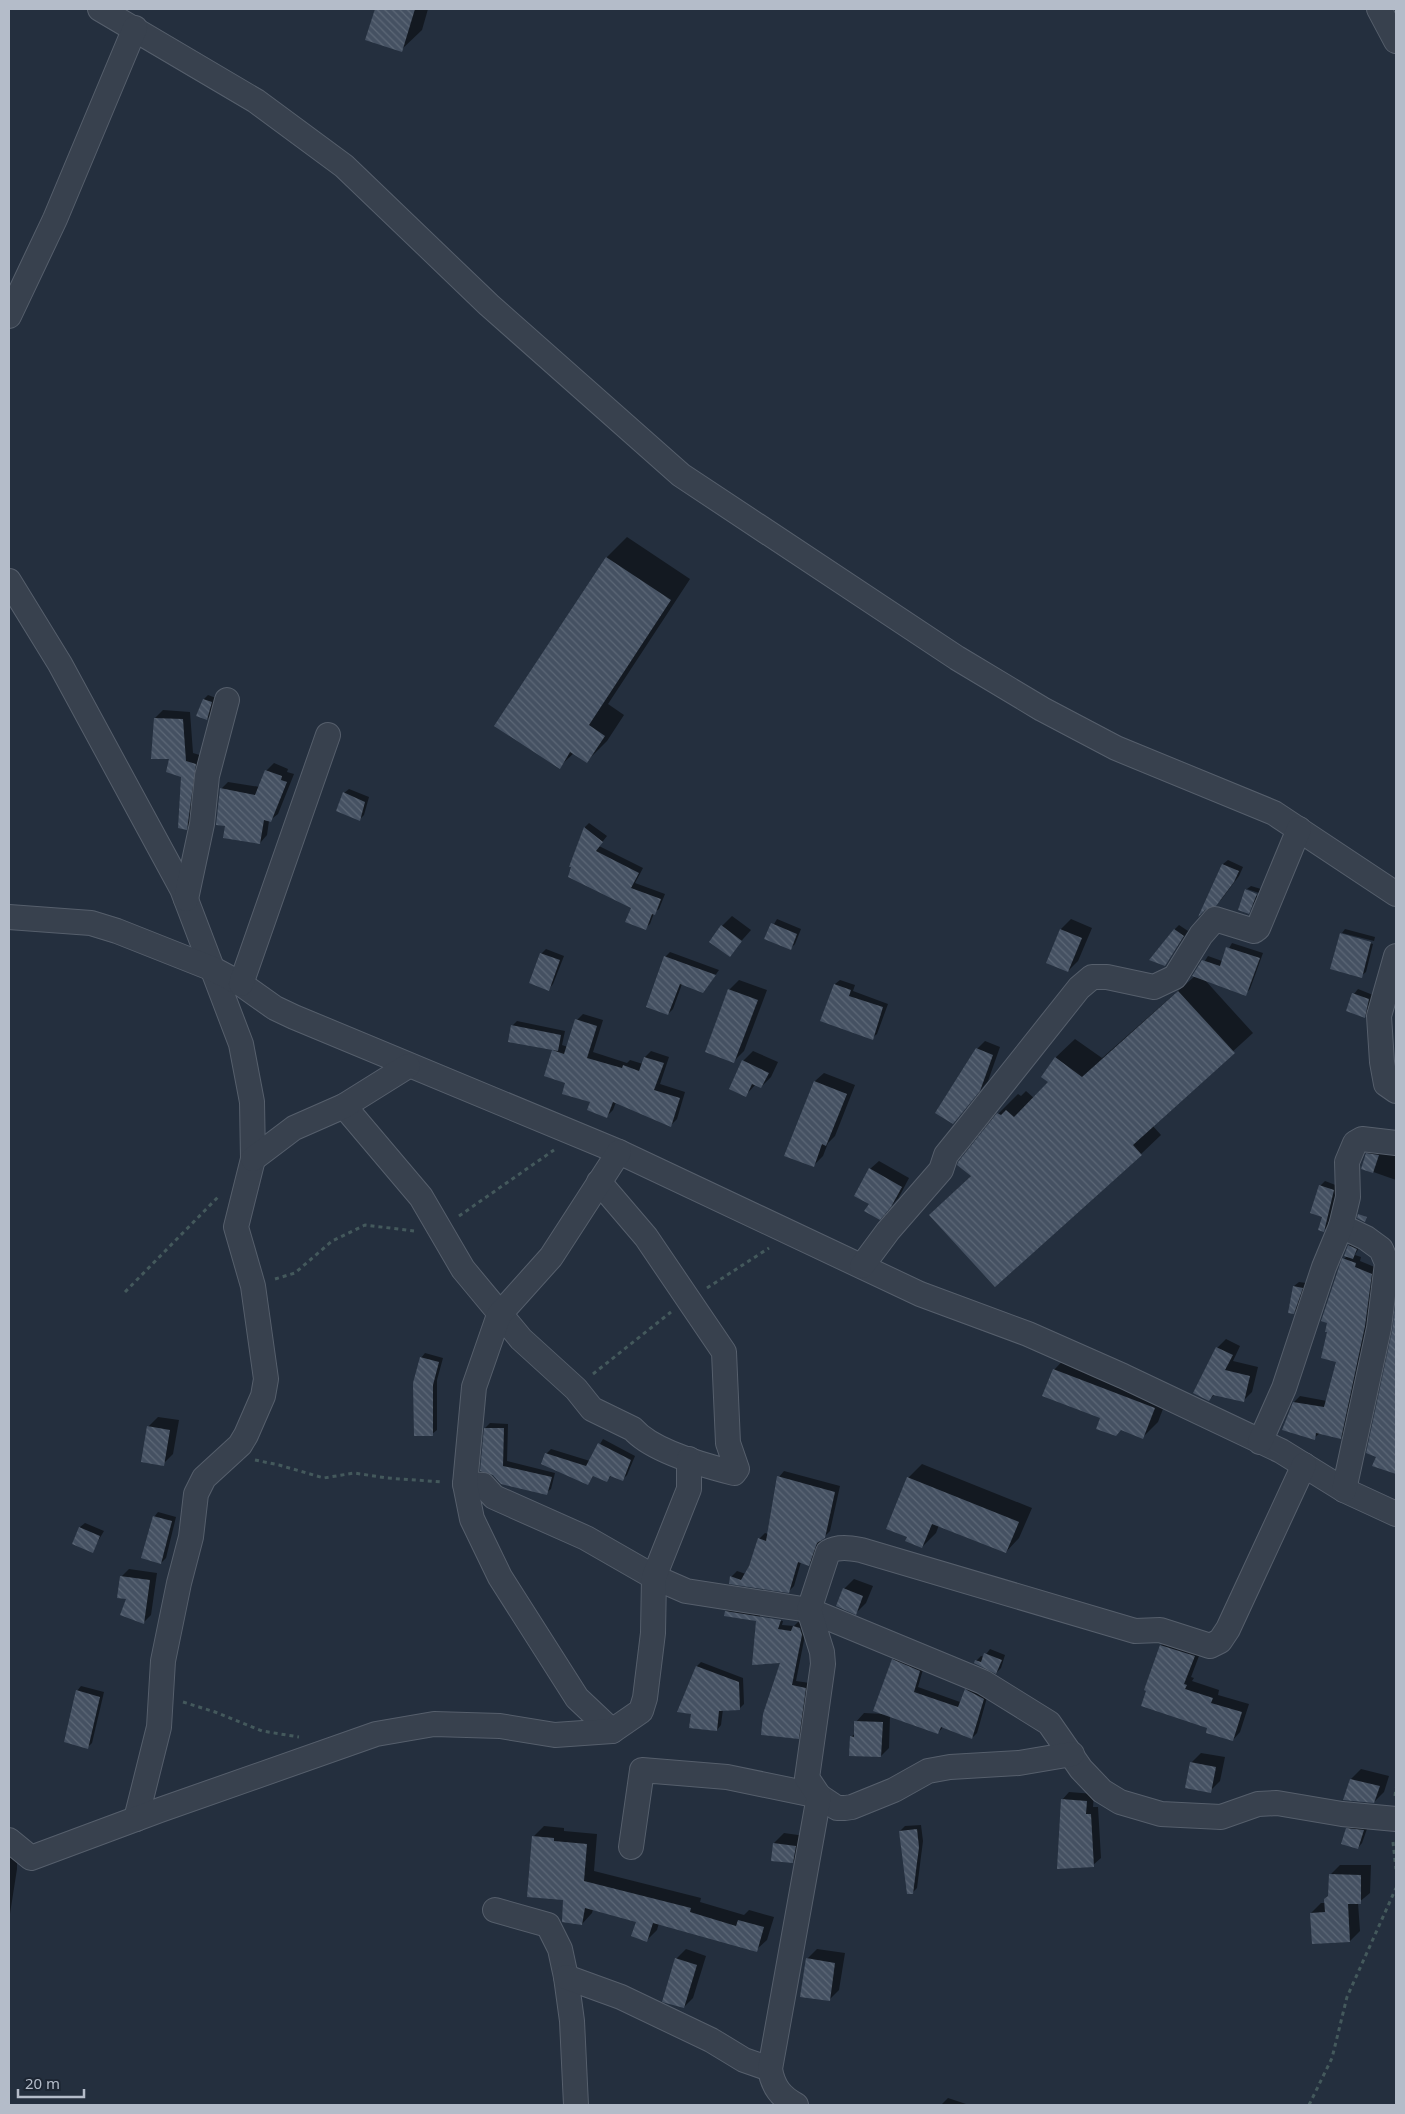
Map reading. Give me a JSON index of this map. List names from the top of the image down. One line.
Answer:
{"scale_bar":"20 m"}
